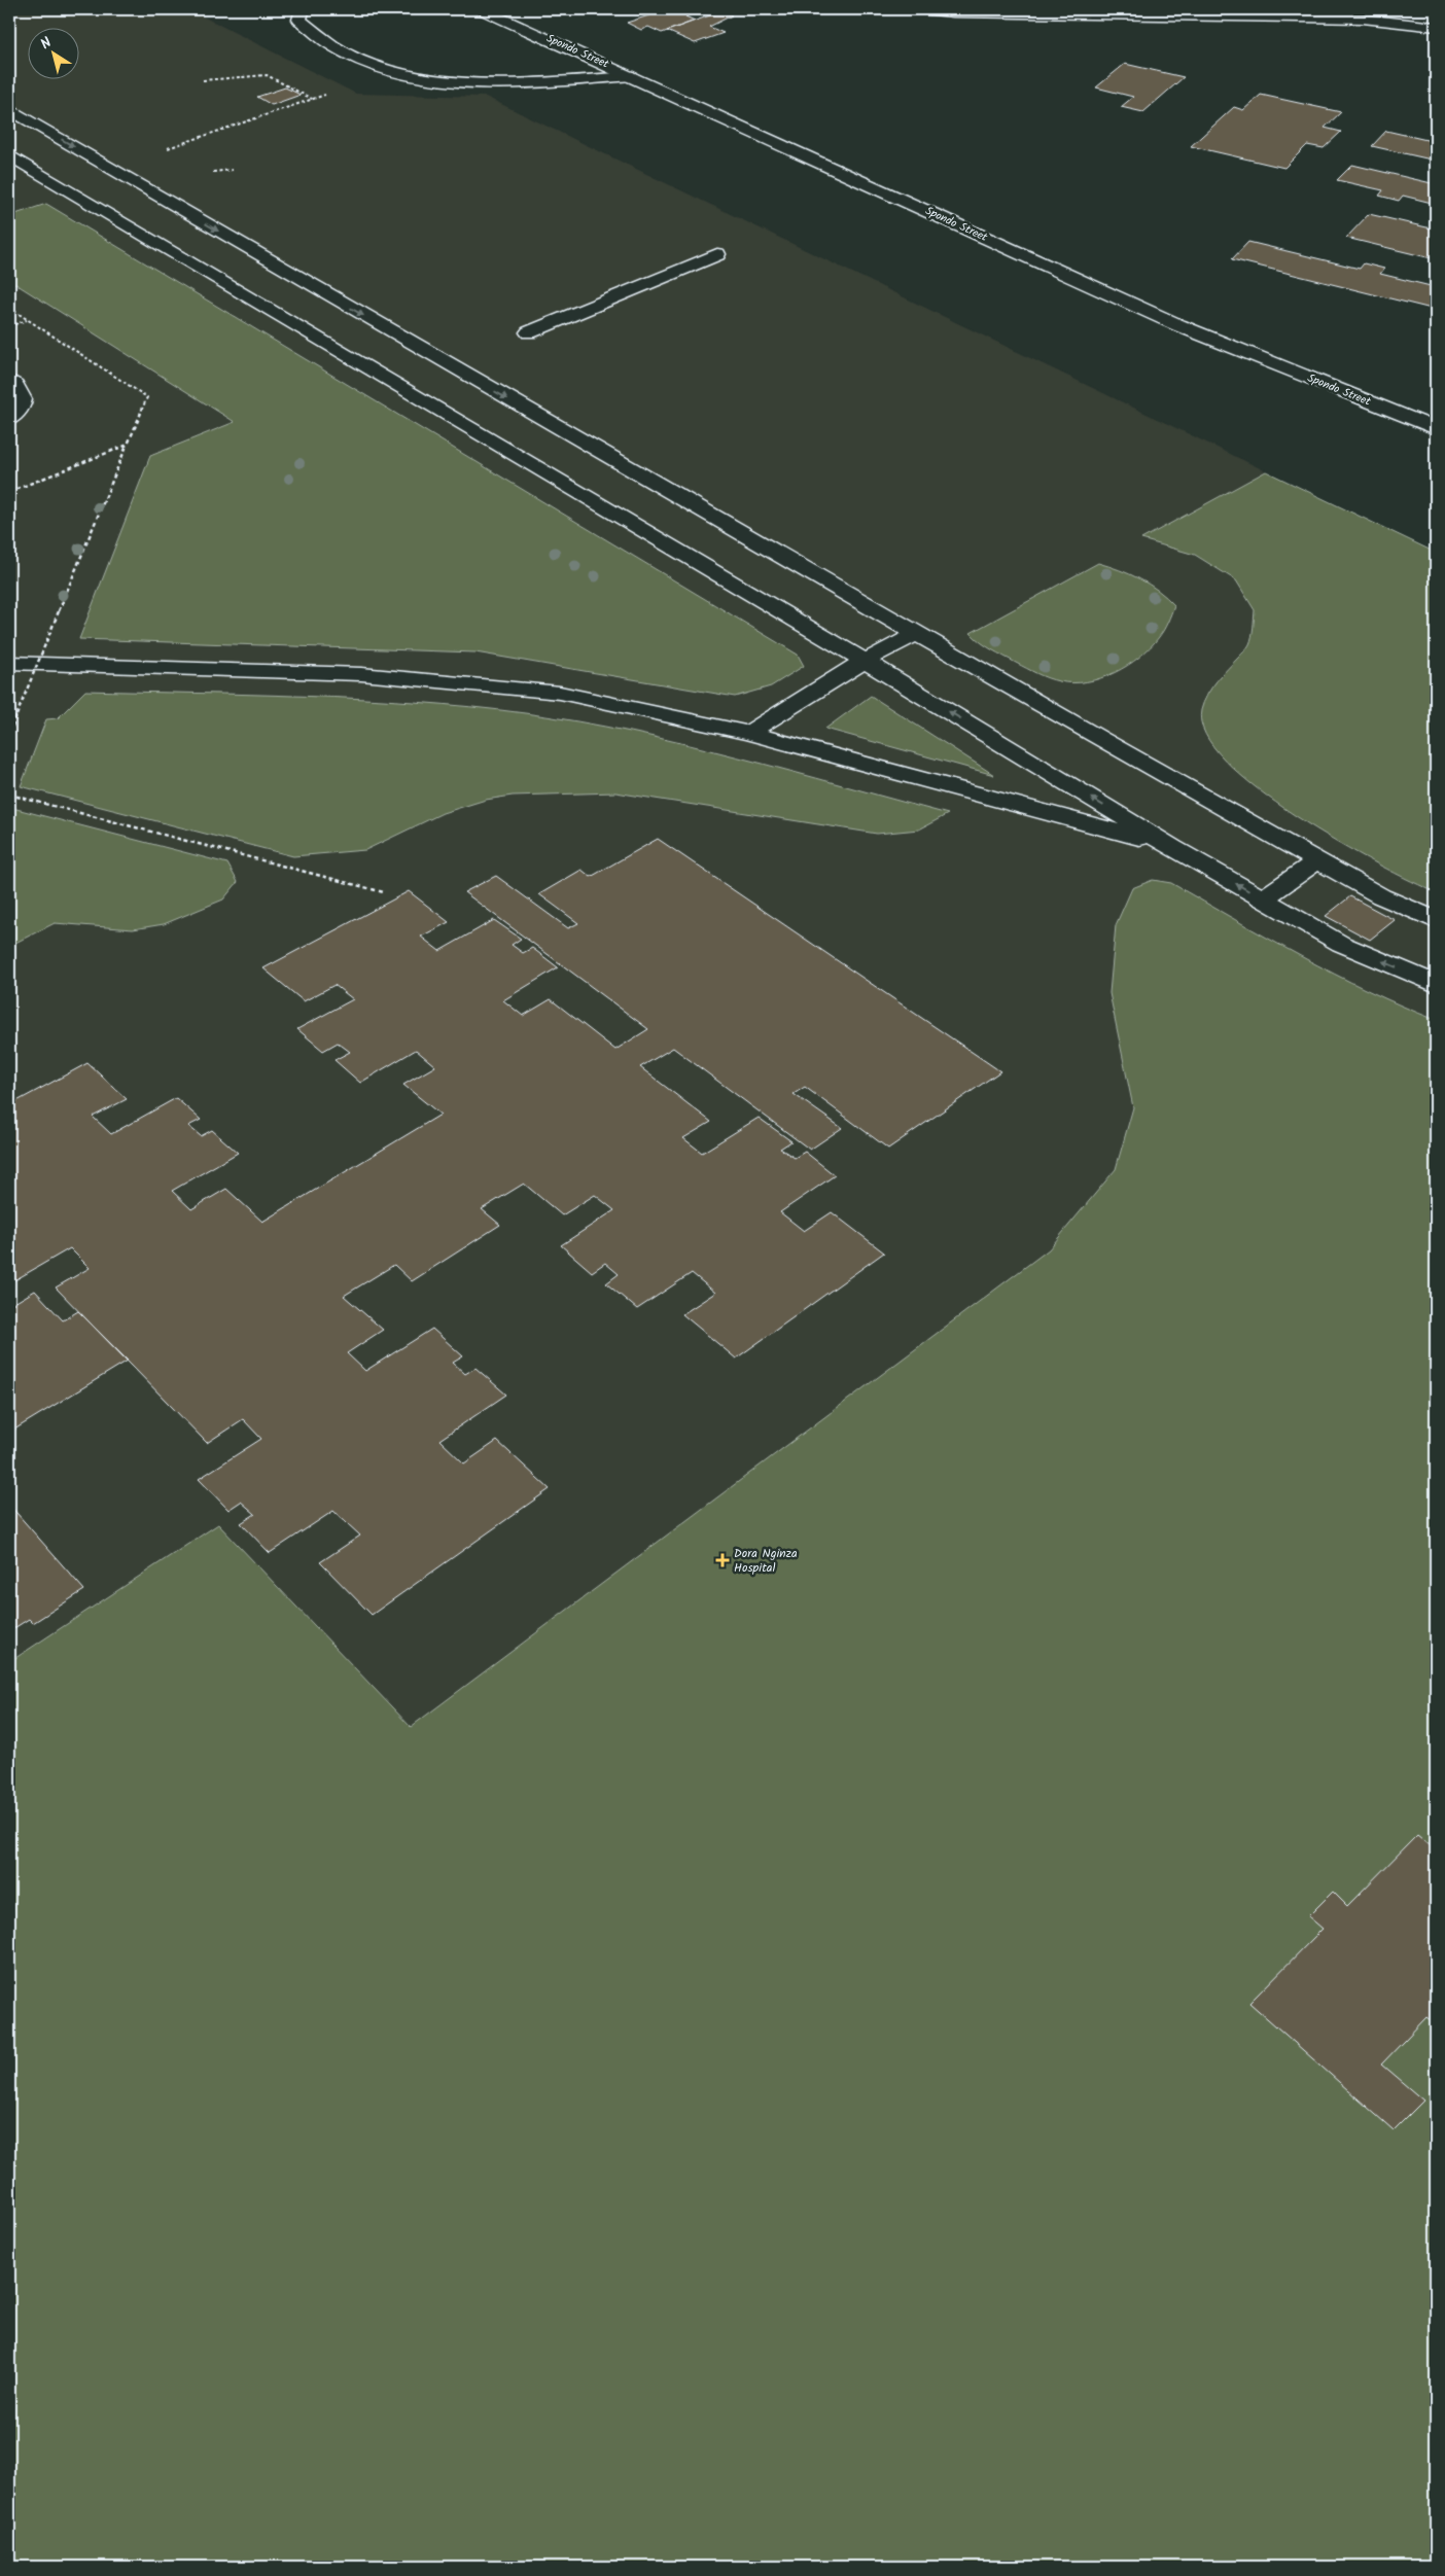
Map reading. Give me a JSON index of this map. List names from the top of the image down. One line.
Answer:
{"streets":{"main road":["Spondo Street"]},"places":{"health":["Dora Nginza Hospital"]},"north":"top left"}
